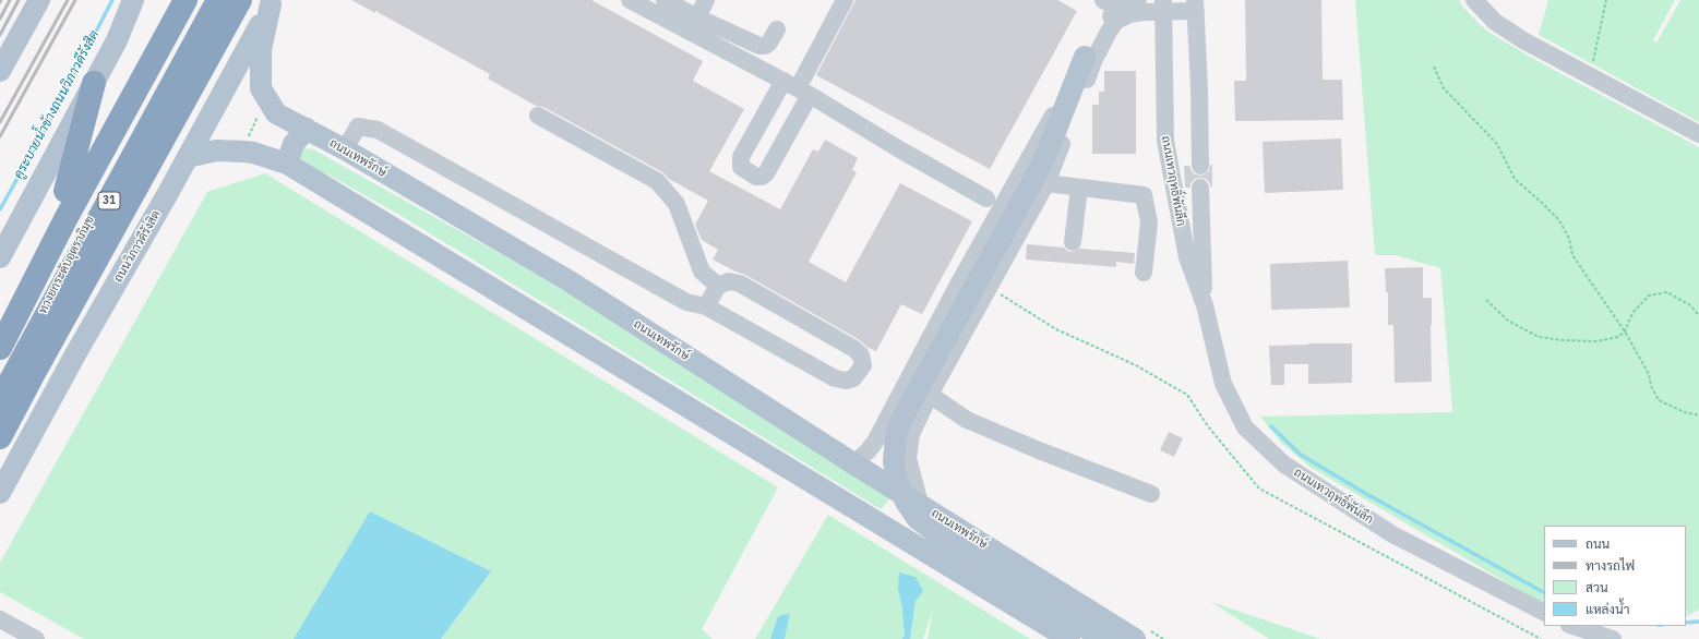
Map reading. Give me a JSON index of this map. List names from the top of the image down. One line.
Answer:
{"streets":{"highway":["31","ทางยกระดับอุตราภิมุข"],"main road":["ถนนเทพรักษ์","ถนนวิภาวดีรังสิต"],"street":["ถนนเทวฤทธิ์พันลึก"]},"crossings":[["ถนนเทพรักษ์","ถนนวิภาวดีรังสิต"]],"water":["คูระบายน้ำข้างถนนวิภาวดีรังสิต"],"legend":["ถนน","ทางรถไฟ","สวน","แหล่งน้ำ"]}
